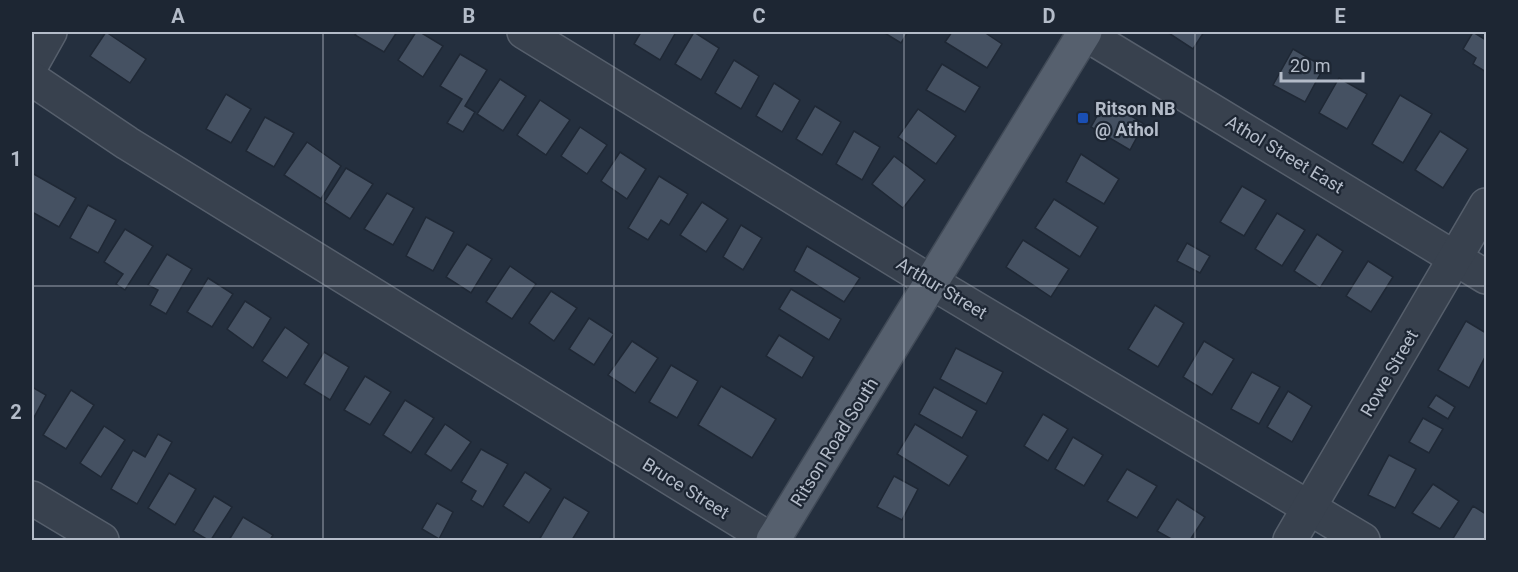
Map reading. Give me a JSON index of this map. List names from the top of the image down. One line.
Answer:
{"streets":{"main road":["Ritson Road South"],"street":["Athol Street East","Arthur Street","Rowe Street","Bruce Street"]},"crossings":[["Athol Street East","Rowe Street"],["Athol Street East","Ritson Road South"],["Arthur Street","Rowe Street"],["Arthur Street","Ritson Road South"],["Ritson Road South","Bruce Street"]],"places":{"transit":["Ritson NB @ Athol"]},"scale_bar":"20 m","grid":{"columns":["A","B","C","D","E"],"rows":["1","2"]}}
